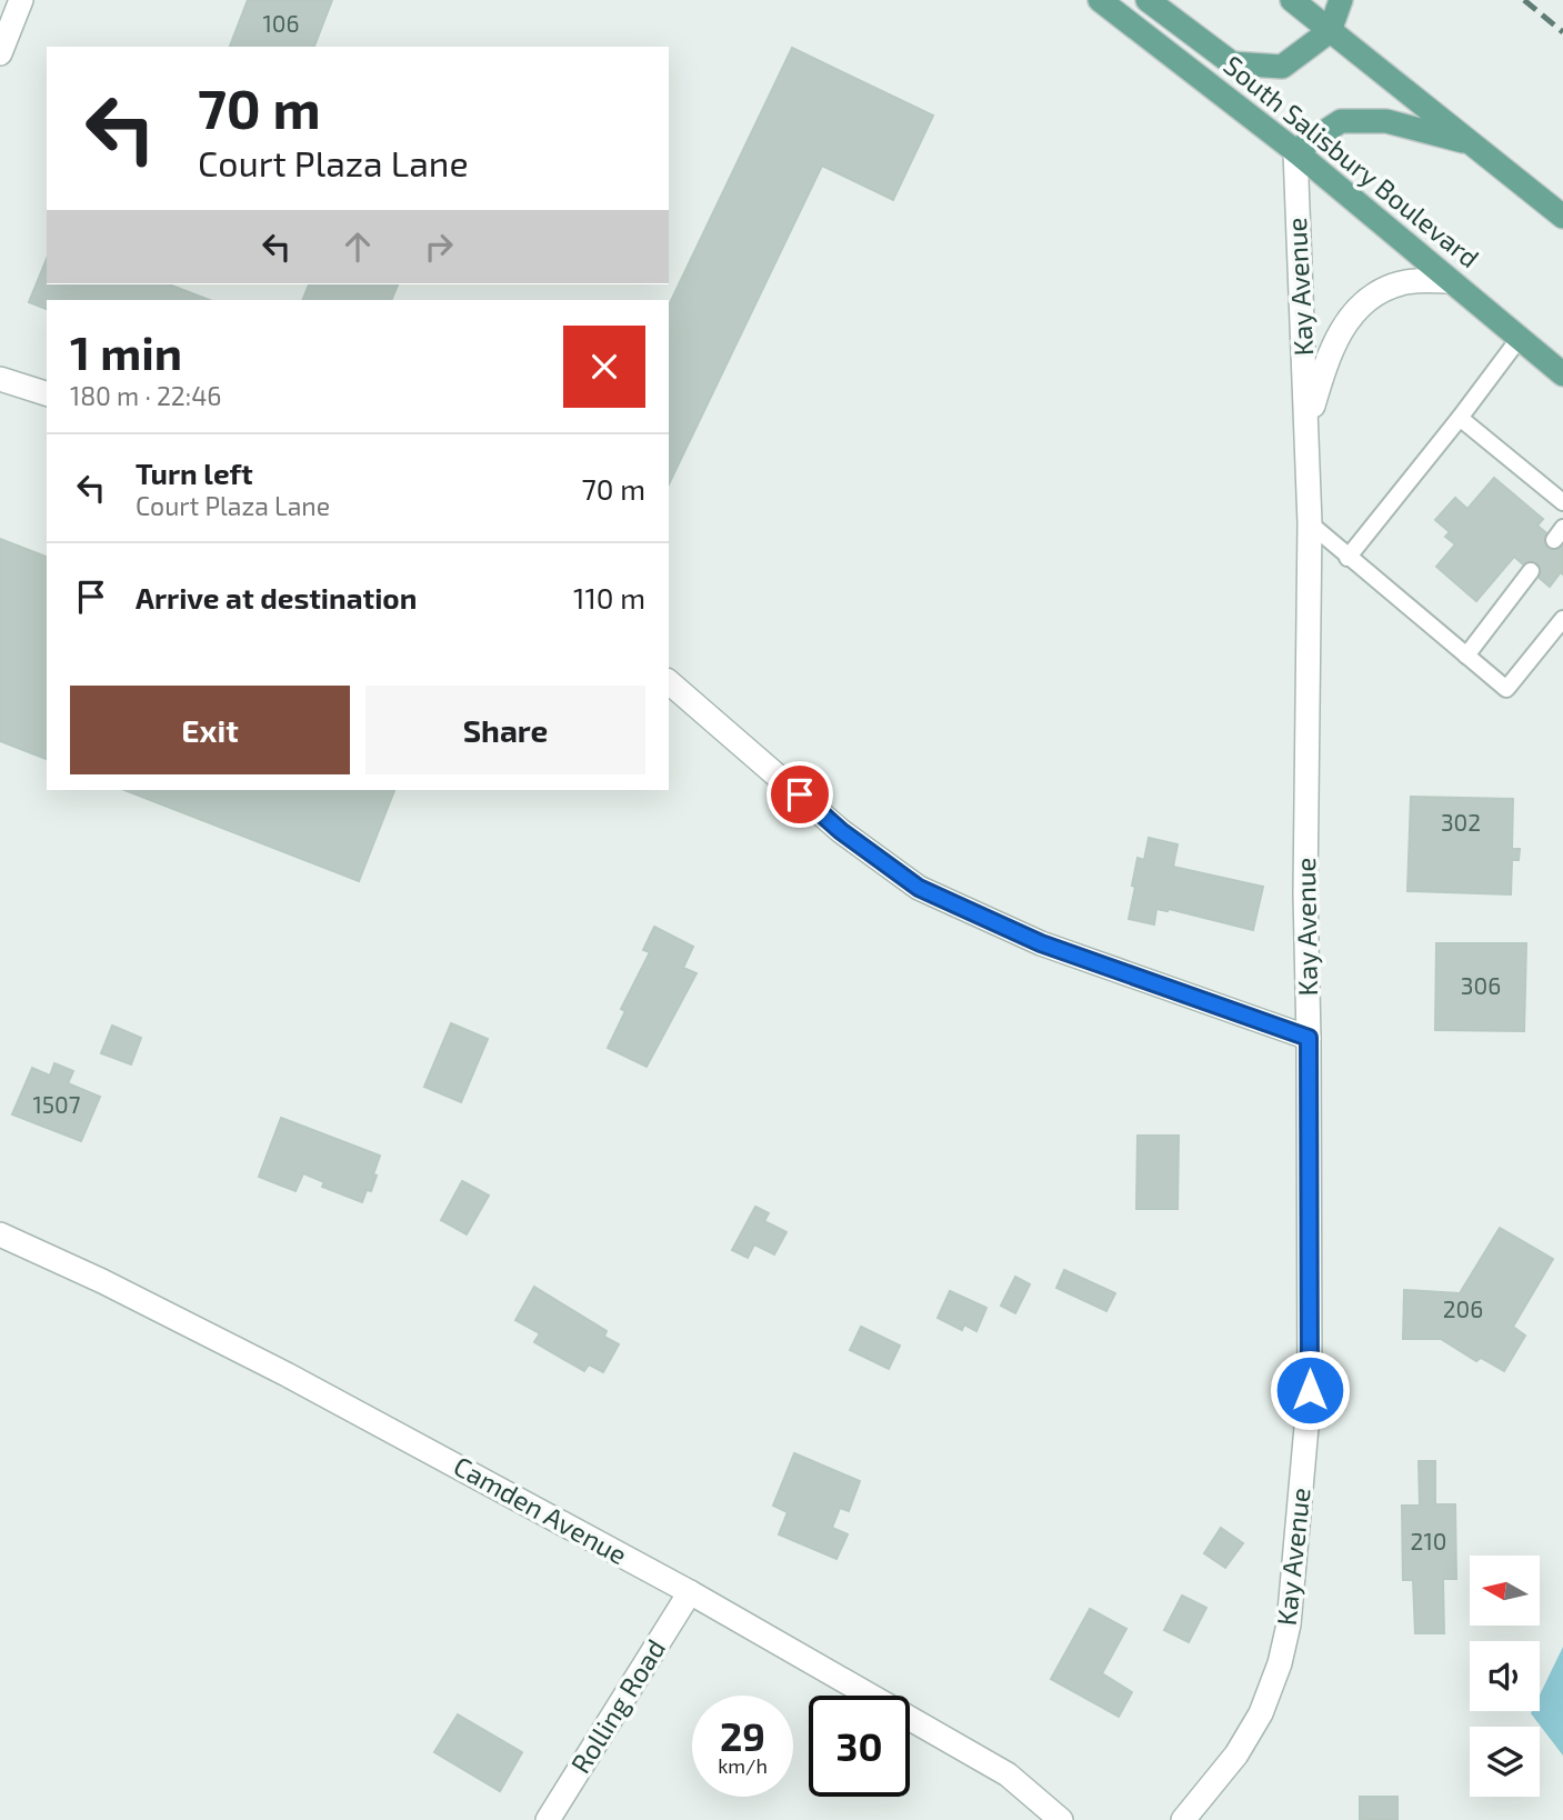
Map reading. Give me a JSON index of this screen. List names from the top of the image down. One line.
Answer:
{"streets":{"main road":["South Salisbury Boulevard"],"street":["Kay Avenue","Camden Avenue","Rolling Road"]},"crossings":[["South Salisbury Boulevard","Kay Avenue"],["Camden Avenue","Rolling Road"]],"house_numbers":["106","302","306","1507","206","210"],"north":"left","page":{"turn":["70 m","Court Plaza Lane"],"heading":["1 min","180 m · 22:46"],"list":[{"name":"Turn left","note":"Court Plaza Lane","value":"70 m"},{"name":"Arrive at destination","value":"110 m"}],"buttons":["Exit","Share"],"speed":"29 km/h","limit":"30"}}
